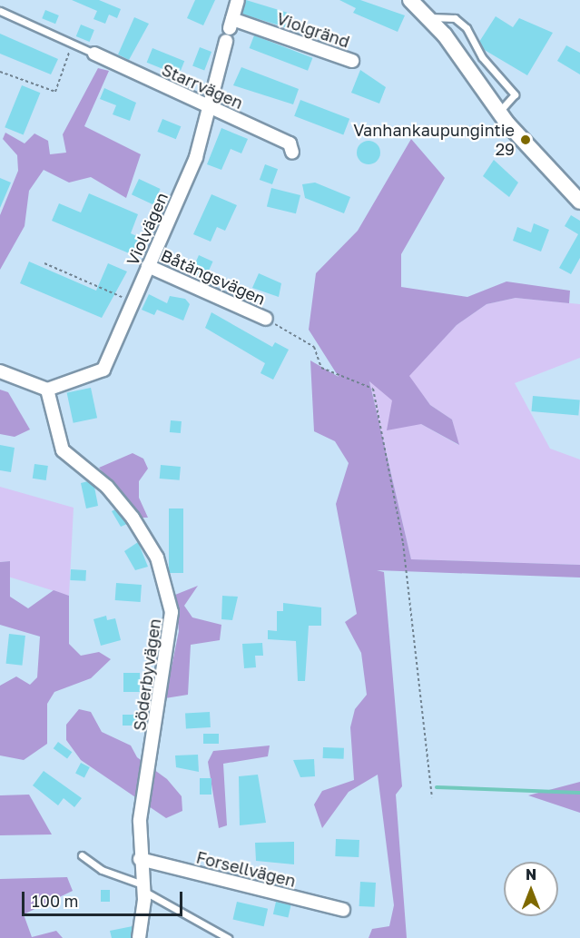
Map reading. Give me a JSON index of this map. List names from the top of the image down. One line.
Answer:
{"streets":{"street":["Violgränd","Starrvägen","Violvägen","Båtängsvägen","Söderbyvägen","Forsellvägen"]},"crossings":[["Starrvägen","Violvägen"],["Violvägen","Båtängsvägen"],["Violvägen","Söderbyvägen"],["Söderbyvägen","Forsellvägen"]],"places":["Vanhankaupungintie 29"],"scale_bar":"100 m","north":"top"}
